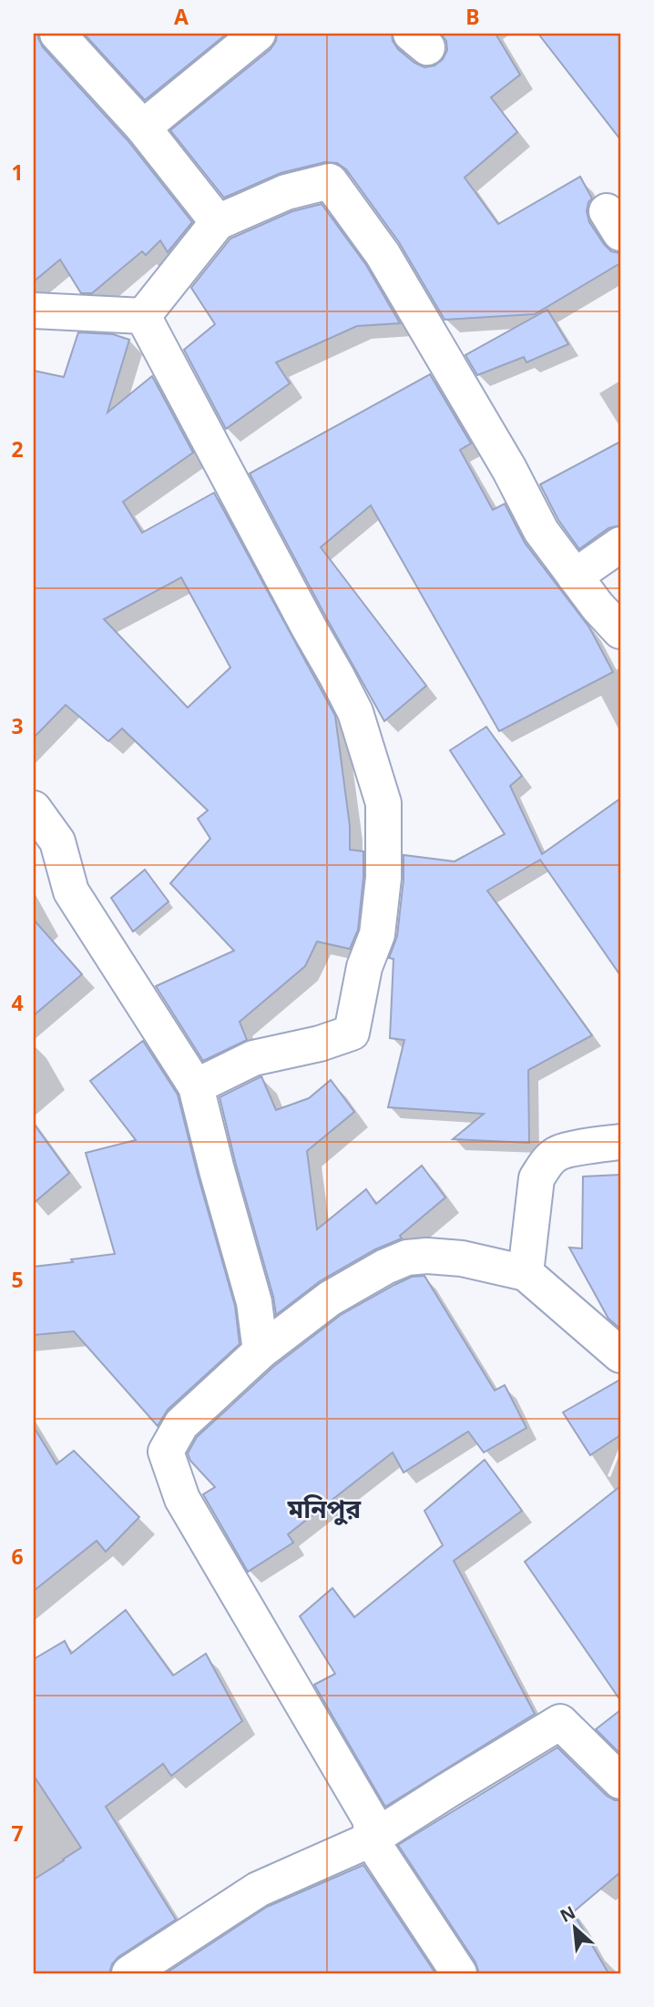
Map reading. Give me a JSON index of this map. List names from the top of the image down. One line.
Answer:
{"districts":["মনিপুর"],"north":"top left","grid":{"columns":["A","B"],"rows":["1","2","3","4","5","6","7"]}}
